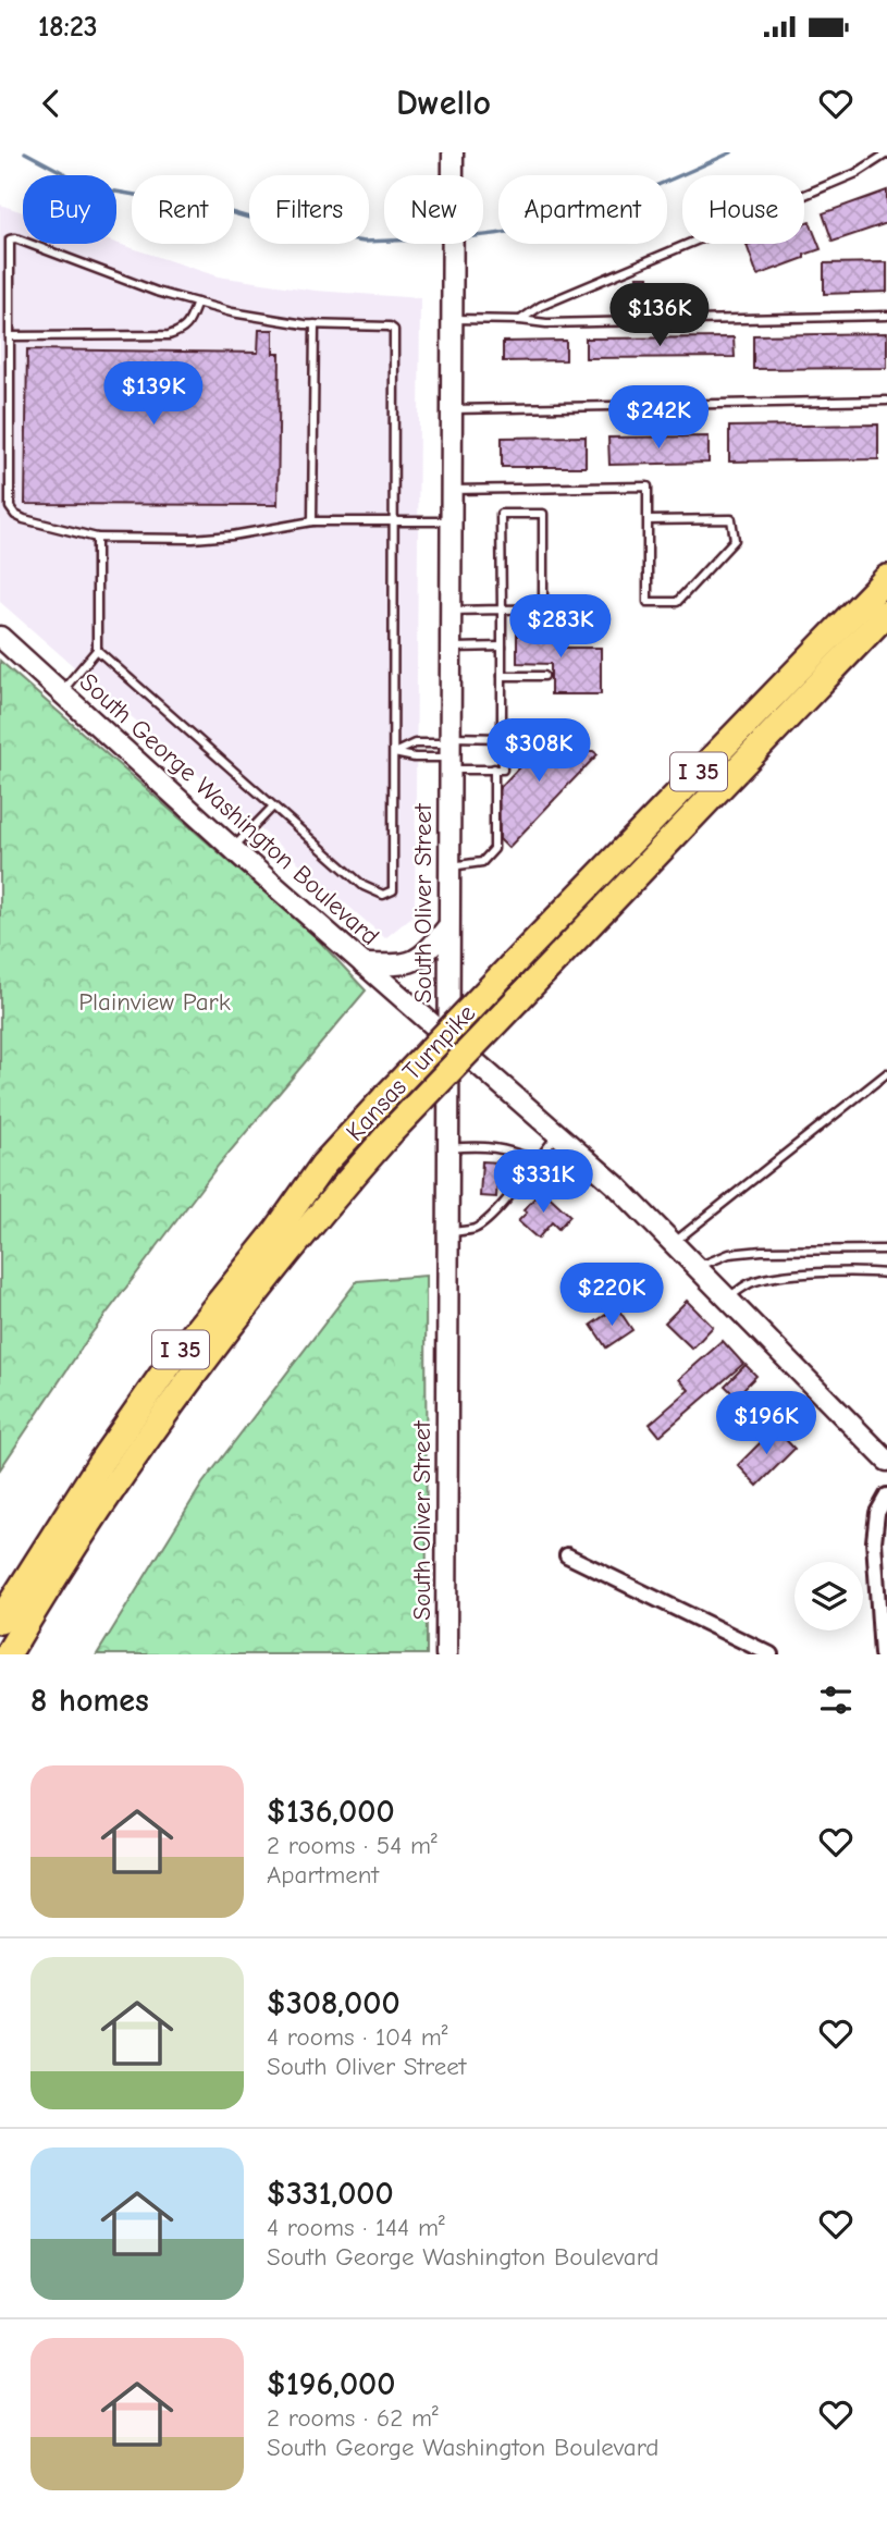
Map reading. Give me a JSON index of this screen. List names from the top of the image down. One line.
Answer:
{"streets":{"highway":["I 35","Kansas Turnpike"],"main road":["South George Washington Boulevard","South Oliver Street"]},"crossings":[["South George Washington Boulevard","South Oliver Street"]],"parks":["Plainview Park"],"page":{"status":"18:23","header":"Dwello","chip":["Buy","Rent","Filters","New","Apartment","House"],"price":["$136K","$139K","$242K","$283K","$308K","$331K","$220K","$196K"],"heading":"8 homes","list":[{"name":"$136,000","note":"2 rooms · 54 m² · Apartment"},{"name":"$308,000","note":"4 rooms · 104 m² · South Oliver Street"},{"name":"$331,000","note":"4 rooms · 144 m² · South George Washington Boulevard"},{"name":"$196,000","note":"2 rooms · 62 m² · South George Washington Boulevard"}]}}
